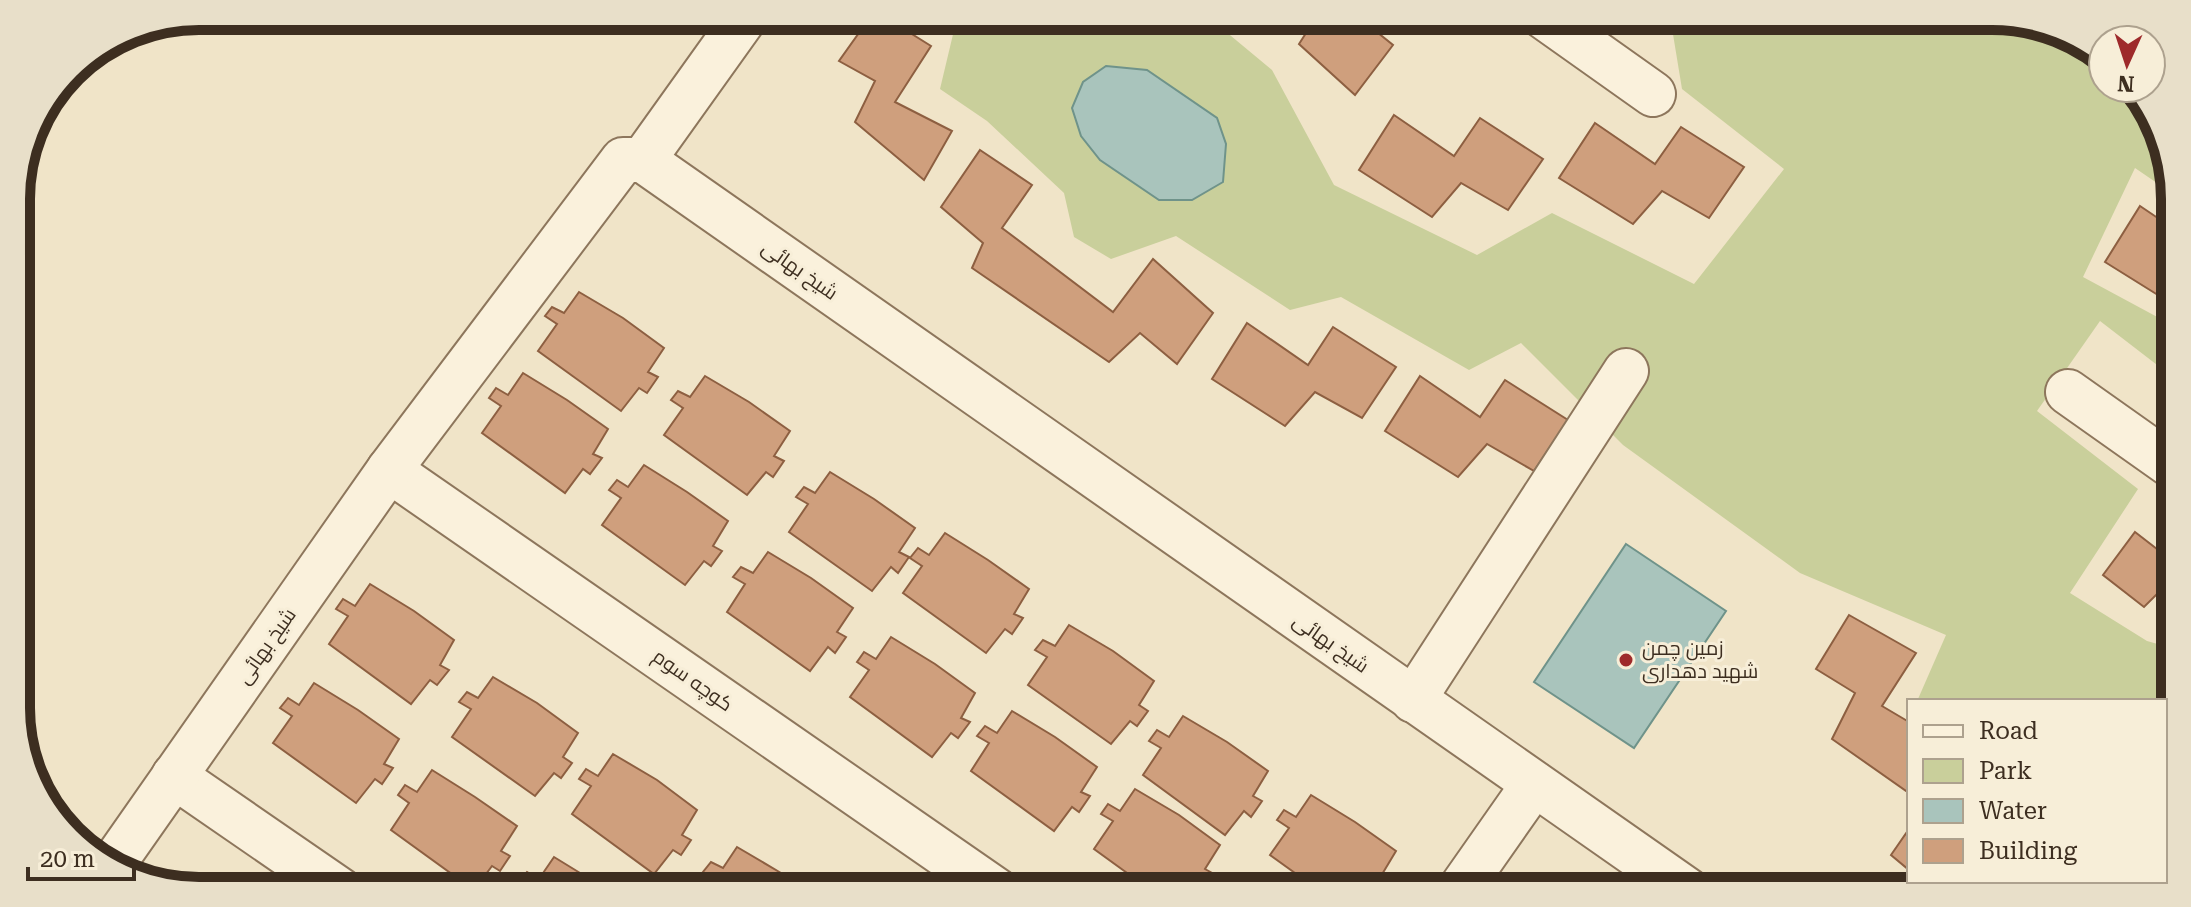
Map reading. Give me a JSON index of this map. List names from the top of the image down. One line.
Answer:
{"streets":{"street":["شیخ بهائی","کوچه سوم"]},"crossings":[["شیخ بهائی","کوچه سوم"]],"places":["زمین چمن شهید دهداری"],"legend":["Road","Park","Water","Building"],"scale_bar":"20 m","north":"bottom"}
